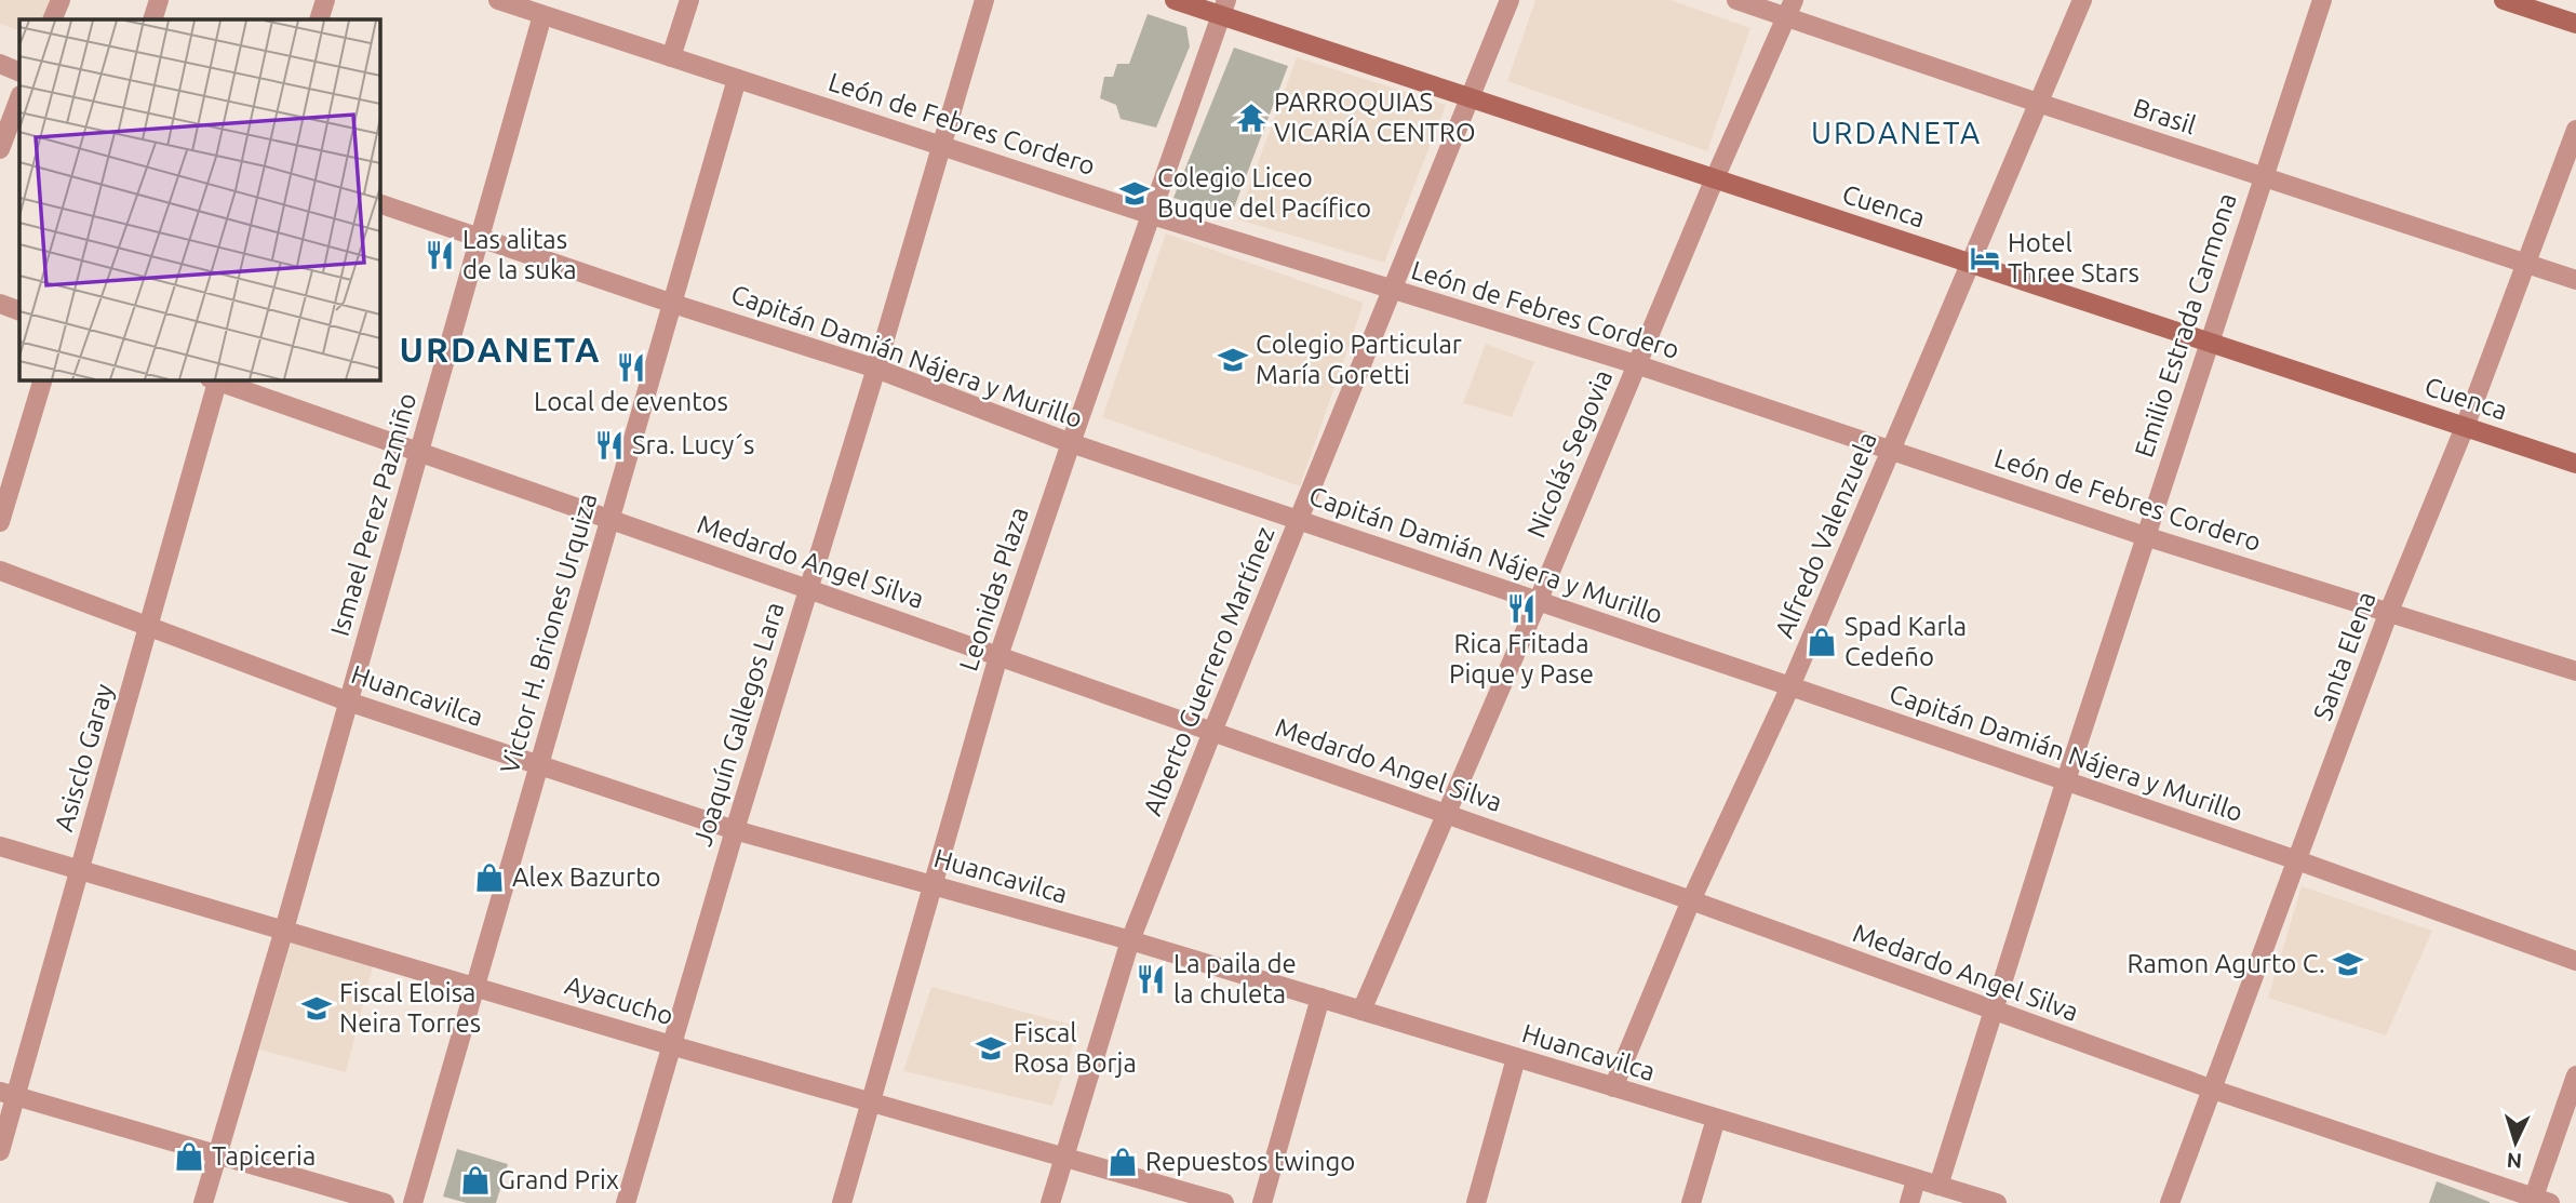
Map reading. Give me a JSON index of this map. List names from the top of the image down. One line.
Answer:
{"streets":{"main road":["Cuenca"],"street":["Brasil","León de Febres Cordero","Emilio Estrada Carmona","Capitán Damián Nájera y Murillo","Nicolás Segovia","Ismael Perez Pazmiño","Alfredo Valenzuela","Medardo Angel Silva","Leonidas Plaza","Victor H. Briones Urquiza","Santa Elena","Alberto Guerrero Martínez","Huancavilca","Joaquín Gallegos Lara","Asisclo Garay","Ayacucho"]},"crossings":[["Brasil","Emilio Estrada Carmona"],["Brasil","Nicolás Segovia"],["Brasil","Alfredo Valenzuela"],["Brasil","Santa Elena"],["León de Febres Cordero","Emilio Estrada Carmona"],["León de Febres Cordero","Nicolás Segovia"],["León de Febres Cordero","Ismael Perez Pazmiño"],["León de Febres Cordero","Alfredo Valenzuela"],["León de Febres Cordero","Leonidas Plaza"],["León de Febres Cordero","Victor H. Briones Urquiza"],["León de Febres Cordero","Santa Elena"],["León de Febres Cordero","Alberto Guerrero Martínez"],["León de Febres Cordero","Joaquín Gallegos Lara"],["Cuenca","Emilio Estrada Carmona"],["Cuenca","Nicolás Segovia"],["Cuenca","Alfredo Valenzuela"],["Cuenca","Leonidas Plaza"],["Cuenca","Santa Elena"],["Cuenca","Alberto Guerrero Martínez"],["Emilio Estrada Carmona","Capitán Damián Nájera y Murillo"],["Emilio Estrada Carmona","Medardo Angel Silva"],["Emilio Estrada Carmona","Huancavilca"],["Capitán Damián Nájera y Murillo","Nicolás Segovia"],["Capitán Damián Nájera y Murillo","Ismael Perez Pazmiño"],["Capitán Damián Nájera y Murillo","Alfredo Valenzuela"],["Capitán Damián Nájera y Murillo","Leonidas Plaza"],["Capitán Damián Nájera y Murillo","Victor H. Briones Urquiza"],["Capitán Damián Nájera y Murillo","Santa Elena"],["Capitán Damián Nájera y Murillo","Alberto Guerrero Martínez"],["Capitán Damián Nájera y Murillo","Joaquín Gallegos Lara"],["Nicolás Segovia","Medardo Angel Silva"],["Nicolás Segovia","Huancavilca"],["Ismael Perez Pazmiño","Medardo Angel Silva"],["Ismael Perez Pazmiño","Huancavilca"],["Ismael Perez Pazmiño","Ayacucho"],["Alfredo Valenzuela","Medardo Angel Silva"],["Alfredo Valenzuela","Huancavilca"],["Medardo Angel Silva","Leonidas Plaza"],["Medardo Angel Silva","Victor H. Briones Urquiza"],["Medardo Angel Silva","Santa Elena"],["Medardo Angel Silva","Alberto Guerrero Martínez"],["Medardo Angel Silva","Joaquín Gallegos Lara"],["Leonidas Plaza","Huancavilca"],["Leonidas Plaza","Ayacucho"],["Victor H. Briones Urquiza","Huancavilca"],["Victor H. Briones Urquiza","Ayacucho"],["Alberto Guerrero Martínez","Huancavilca"],["Alberto Guerrero Martínez","Ayacucho"],["Huancavilca","Joaquín Gallegos Lara"],["Huancavilca","Asisclo Garay"],["Joaquín Gallegos Lara","Ayacucho"],["Asisclo Garay","Ayacucho"]],"districts":["URDANETA","URDANETA"],"places":{"temple":["PARROQUIAS VICARÍA CENTRO"],"school or university":["Colegio Liceo Buque del Pacífico","Colegio Particular María Goretti","Ramon Agurto C.","Fiscal Eloisa Neira Torres","Fiscal Rosa Borja"],"restaurant":["Las alitas de la suka","Local de eventos","Sra. Lucy´s","Rica Fritada Pique y Pase","La paila de la chuleta"],"hotel":["Hotel Three Stars"],"shop":["Spad Karla Cedeño","Alex Bazurto","Tapiceria","Repuestos twingo","Grand Prix"]},"north":"bottom"}
